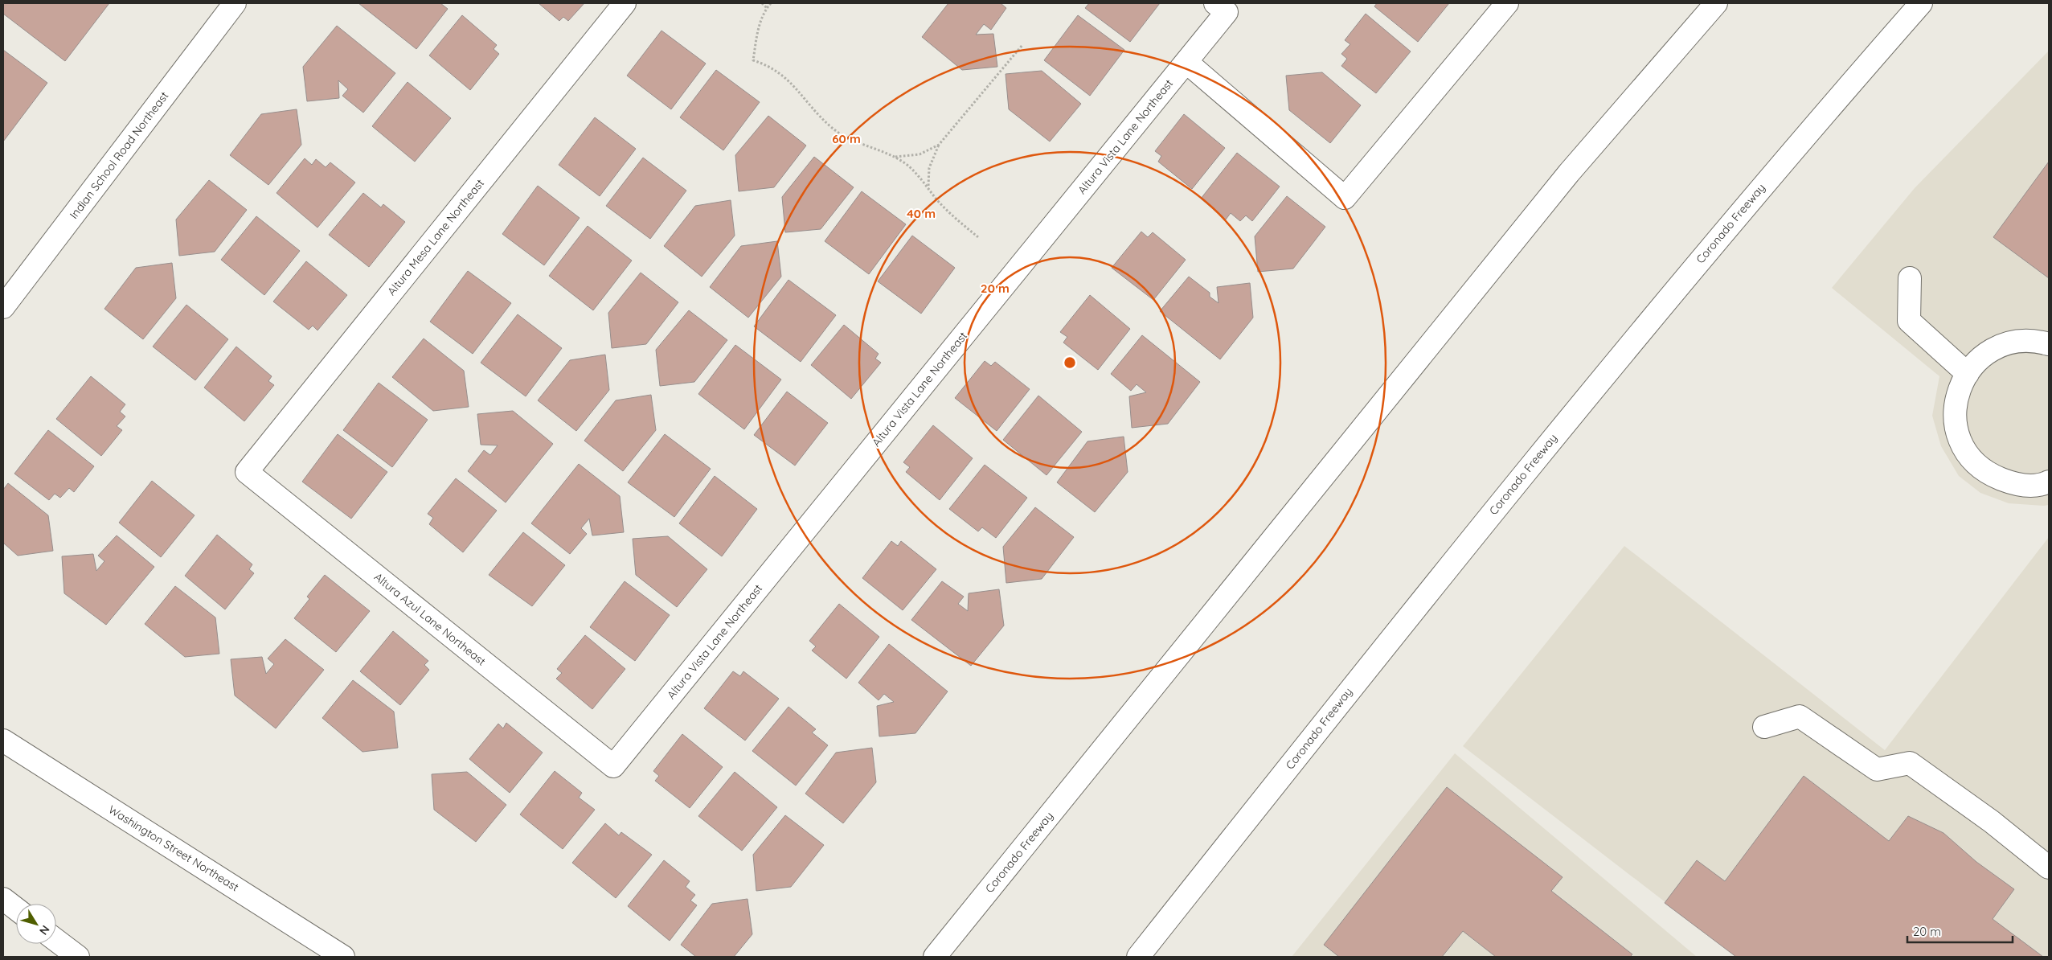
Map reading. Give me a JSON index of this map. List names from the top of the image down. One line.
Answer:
{"streets":{"main road":["Altura Vista Lane Northeast","Indian School Road Northeast","Coronado Freeway","Altura Mesa Lane Northeast","Altura Azul Lane Northeast","Washington Street Northeast"]},"crossings":[["Altura Vista Lane Northeast","Altura Azul Lane Northeast"],["Altura Mesa Lane Northeast","Altura Azul Lane Northeast"]],"scale_bar":"20 m","north":"bottom right","rings":["60 m","40 m","20 m"]}
